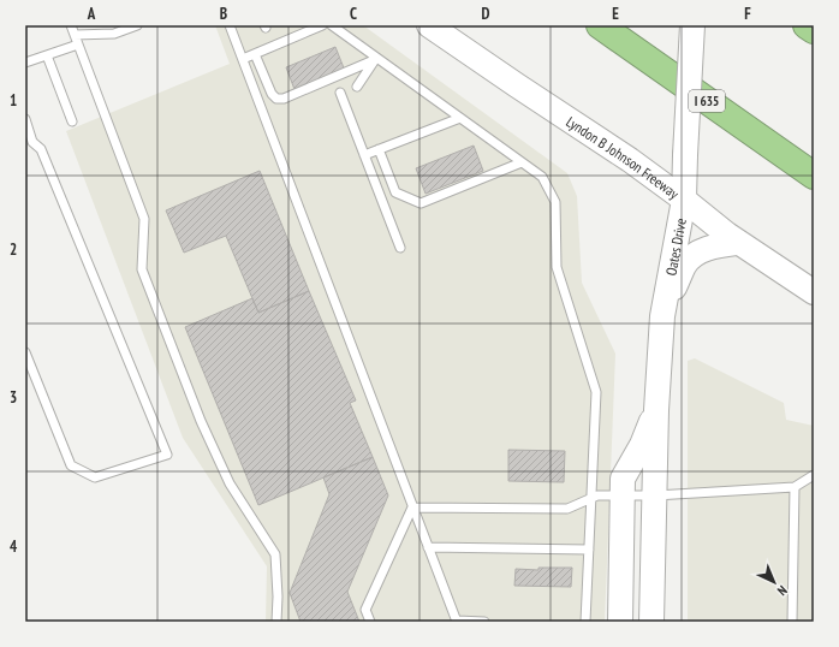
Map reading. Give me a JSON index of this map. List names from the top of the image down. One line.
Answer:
{"streets":{"highway":["I 635"],"main road":["Lyndon B Johnson Freeway","Oates Drive"]},"crossings":[["Lyndon B Johnson Freeway","Oates Drive"]],"north":"bottom right","grid":{"columns":["A","B","C","D","E","F"],"rows":["1","2","3","4"]}}
